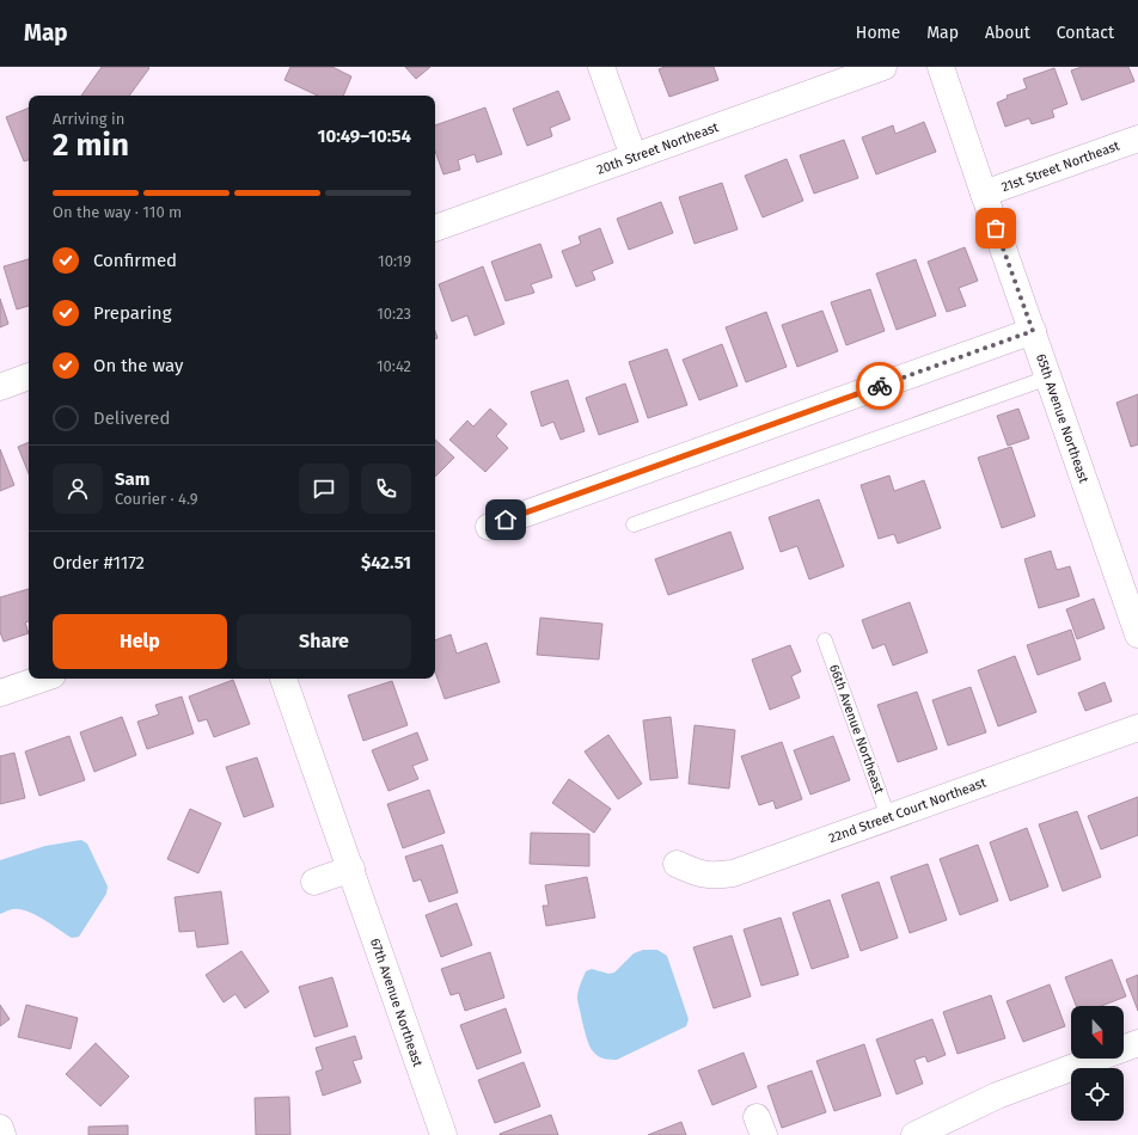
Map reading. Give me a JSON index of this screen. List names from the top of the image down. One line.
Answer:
{"streets":{"street":["20th Street Northeast","21st Street Northeast","65th Avenue Northeast","22nd Street Court Northeast","67th Avenue Northeast"],"lane":["66th Avenue Northeast"]},"crossings":[["21st Street Northeast","65th Avenue Northeast"],["66th Avenue Northeast","22nd Street Court Northeast"]],"north":"bottom","page":{"header":"Map","nav":["Home","Map","About","Contact"],"heading":["2 min","Arriving in","10:49–10:54"],"panel":["Sam","Courier · 4.9","Order #1172","$42.51"],"bar":"On the way · 110 m","list":[["Confirmed","10:19"],["Preparing","10:23"],["On the way","10:42"],"Delivered"],"buttons":["Help","Share"]}}
